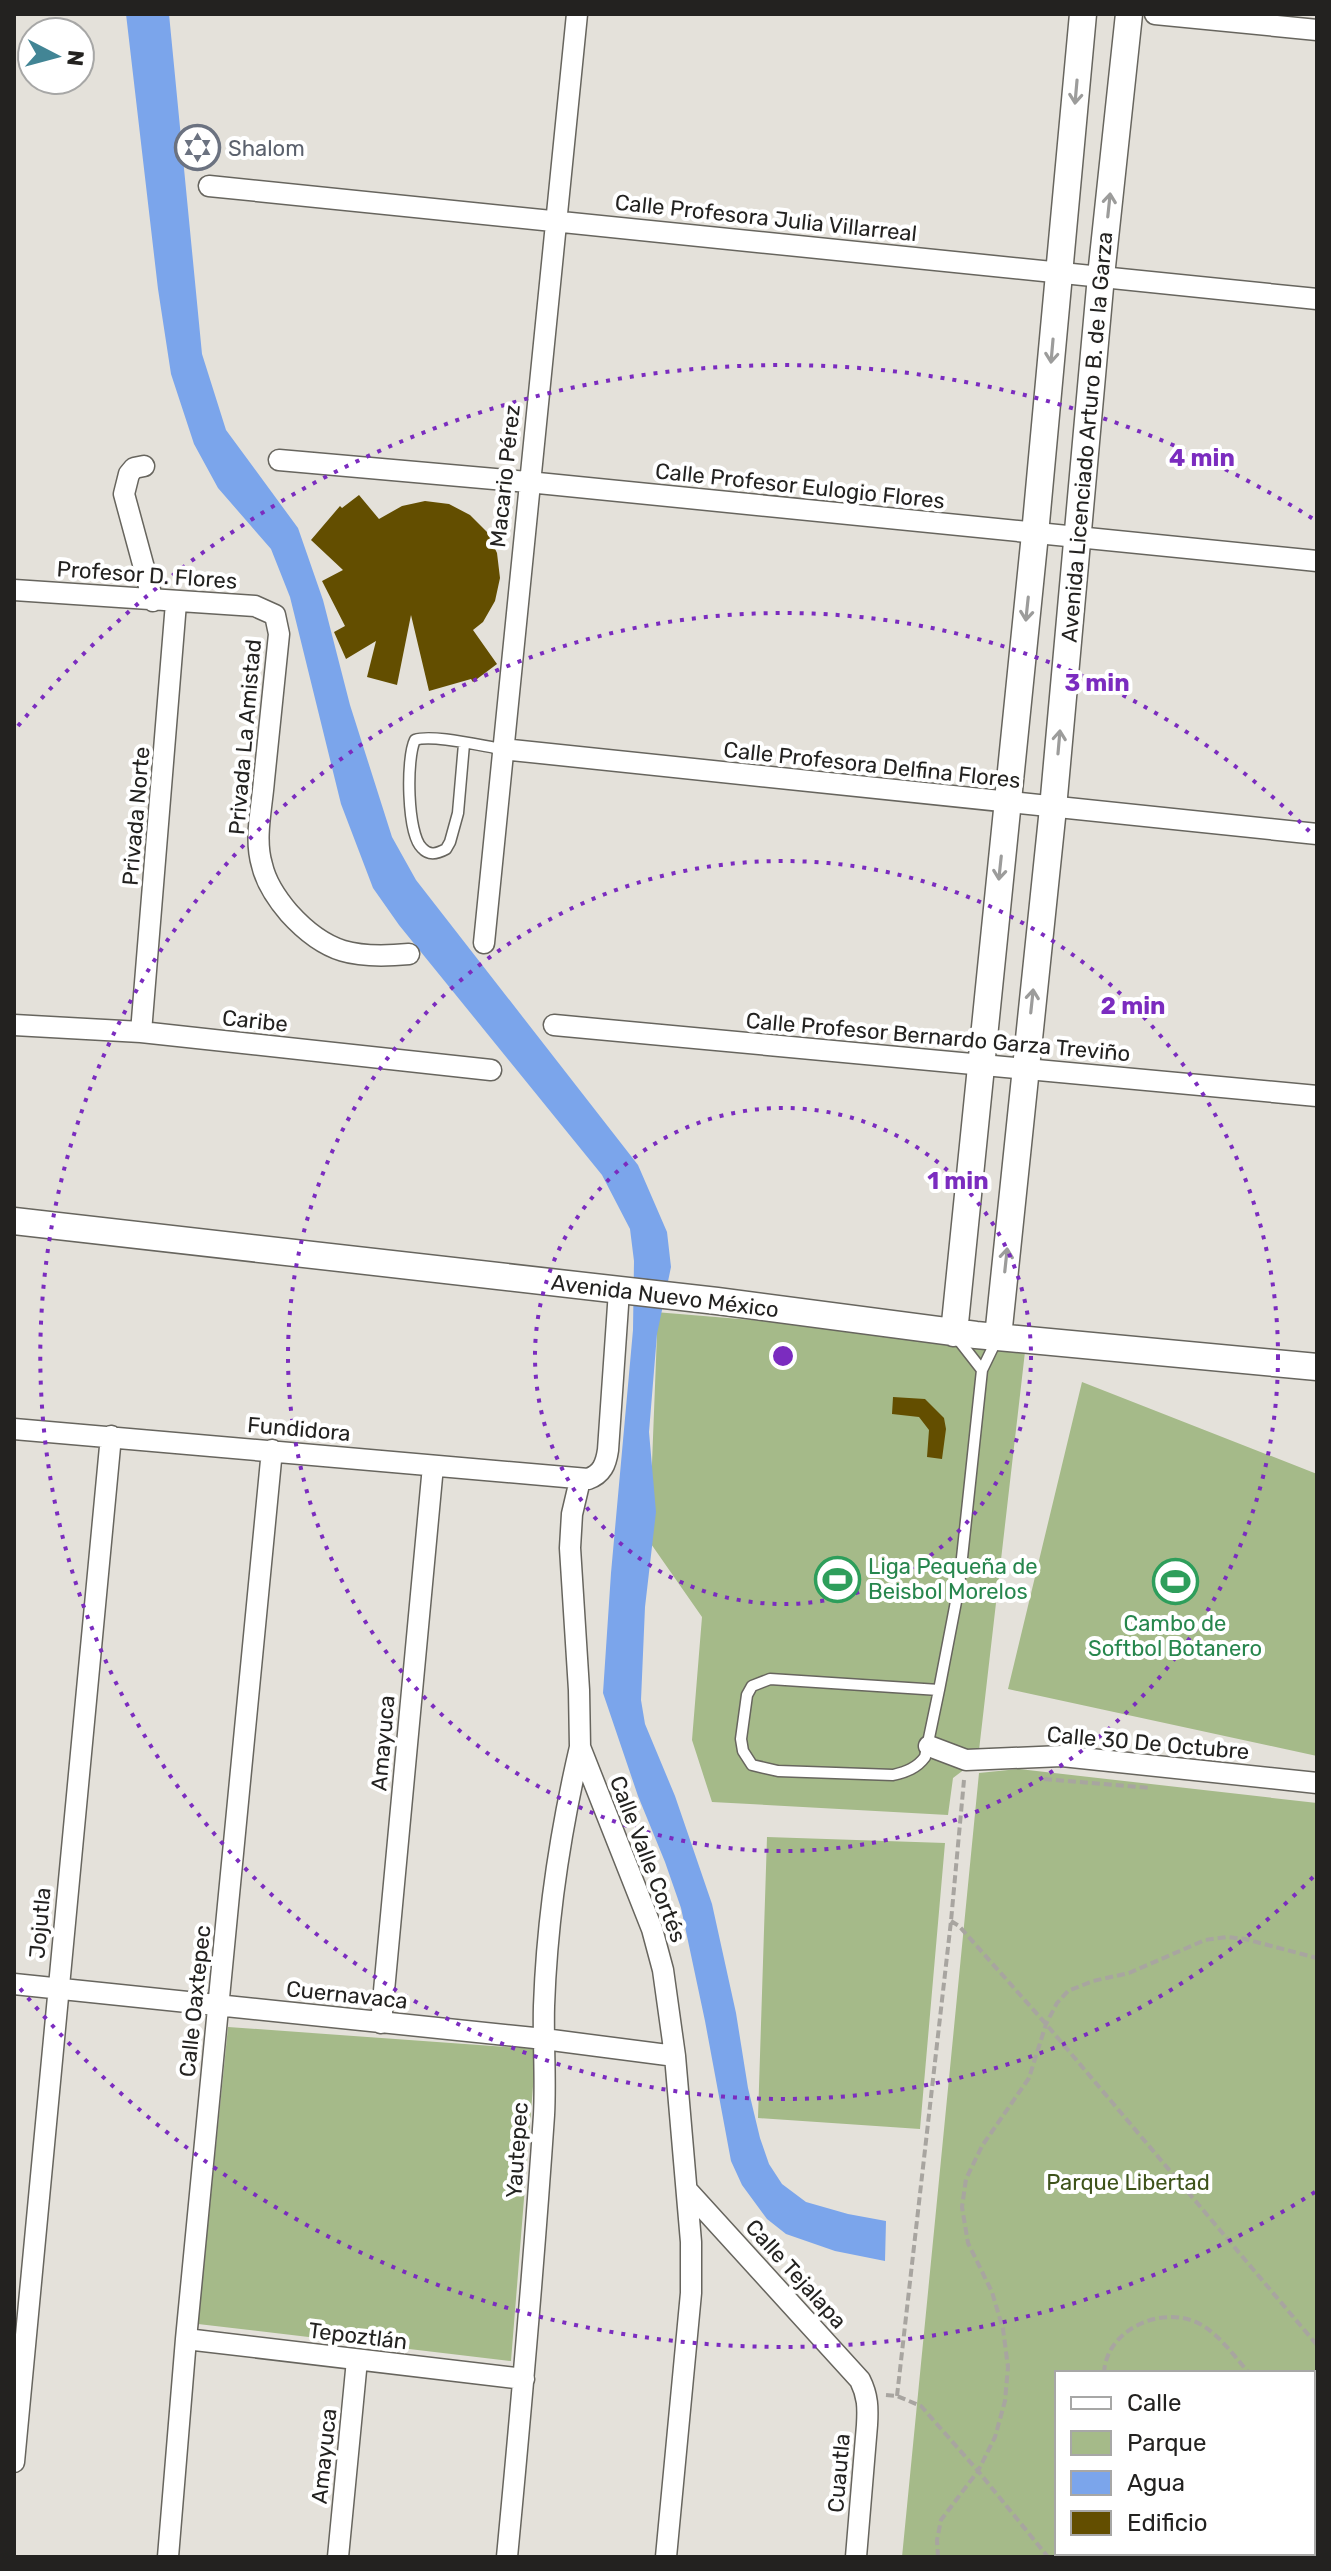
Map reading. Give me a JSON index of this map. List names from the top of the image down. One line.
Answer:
{"streets":{"street":["Calle Profesora Julia Villarreal","Avenida Licenciado Arturo B. de la Garza","Macario Pérez","Calle Profesor Eulogio Flores","Profesor D. Flores","Privada La Amistad","Calle Profesora Delfina Flores","Privada Norte","Caribe","Calle Profesor Bernardo Garza Treviño","Avenida Nuevo México","Fundidora","Amayuca","Calle 30 De Octubre","Calle Valle Cortés","Jojutla","Cuernavaca","Calle Oaxtepec","Yautepec","Calle Tejalapa","Tepoztlán","Cuautla"]},"crossings":[["Calle Profesora Julia Villarreal","Avenida Licenciado Arturo B. de la Garza"],["Calle Profesora Julia Villarreal","Macario Pérez"],["Avenida Licenciado Arturo B. de la Garza","Calle Profesor Eulogio Flores"],["Avenida Licenciado Arturo B. de la Garza","Calle Profesora Delfina Flores"],["Avenida Licenciado Arturo B. de la Garza","Calle Profesor Bernardo Garza Treviño"],["Avenida Licenciado Arturo B. de la Garza","Avenida Nuevo México"],["Macario Pérez","Calle Profesor Eulogio Flores"],["Macario Pérez","Calle Profesora Delfina Flores"],["Profesor D. Flores","Privada La Amistad"],["Profesor D. Flores","Privada Norte"],["Privada Norte","Caribe"],["Fundidora","Amayuca"],["Fundidora","Calle Valle Cortés"],["Fundidora","Jojutla"],["Fundidora","Calle Oaxtepec"],["Amayuca","Cuernavaca"],["Amayuca","Tepoztlán"],["Calle Valle Cortés","Cuernavaca"],["Calle Valle Cortés","Yautepec"],["Calle Valle Cortés","Calle Tejalapa"],["Jojutla","Cuernavaca"],["Cuernavaca","Calle Oaxtepec"],["Cuernavaca","Yautepec"],["Calle Oaxtepec","Tepoztlán"],["Yautepec","Tepoztlán"],["Calle Tejalapa","Cuautla"]],"parks":["Parque Libertad"],"places":{"synagogue":["Shalom"],"sports":["Liga Pequeña de Beisbol Morelos","Cambo de Softbol Botanero"]},"legend":["Calle","Parque","Agua","Edificio"],"north":"right","rings":["4 min","3 min","2 min","1 min"]}
